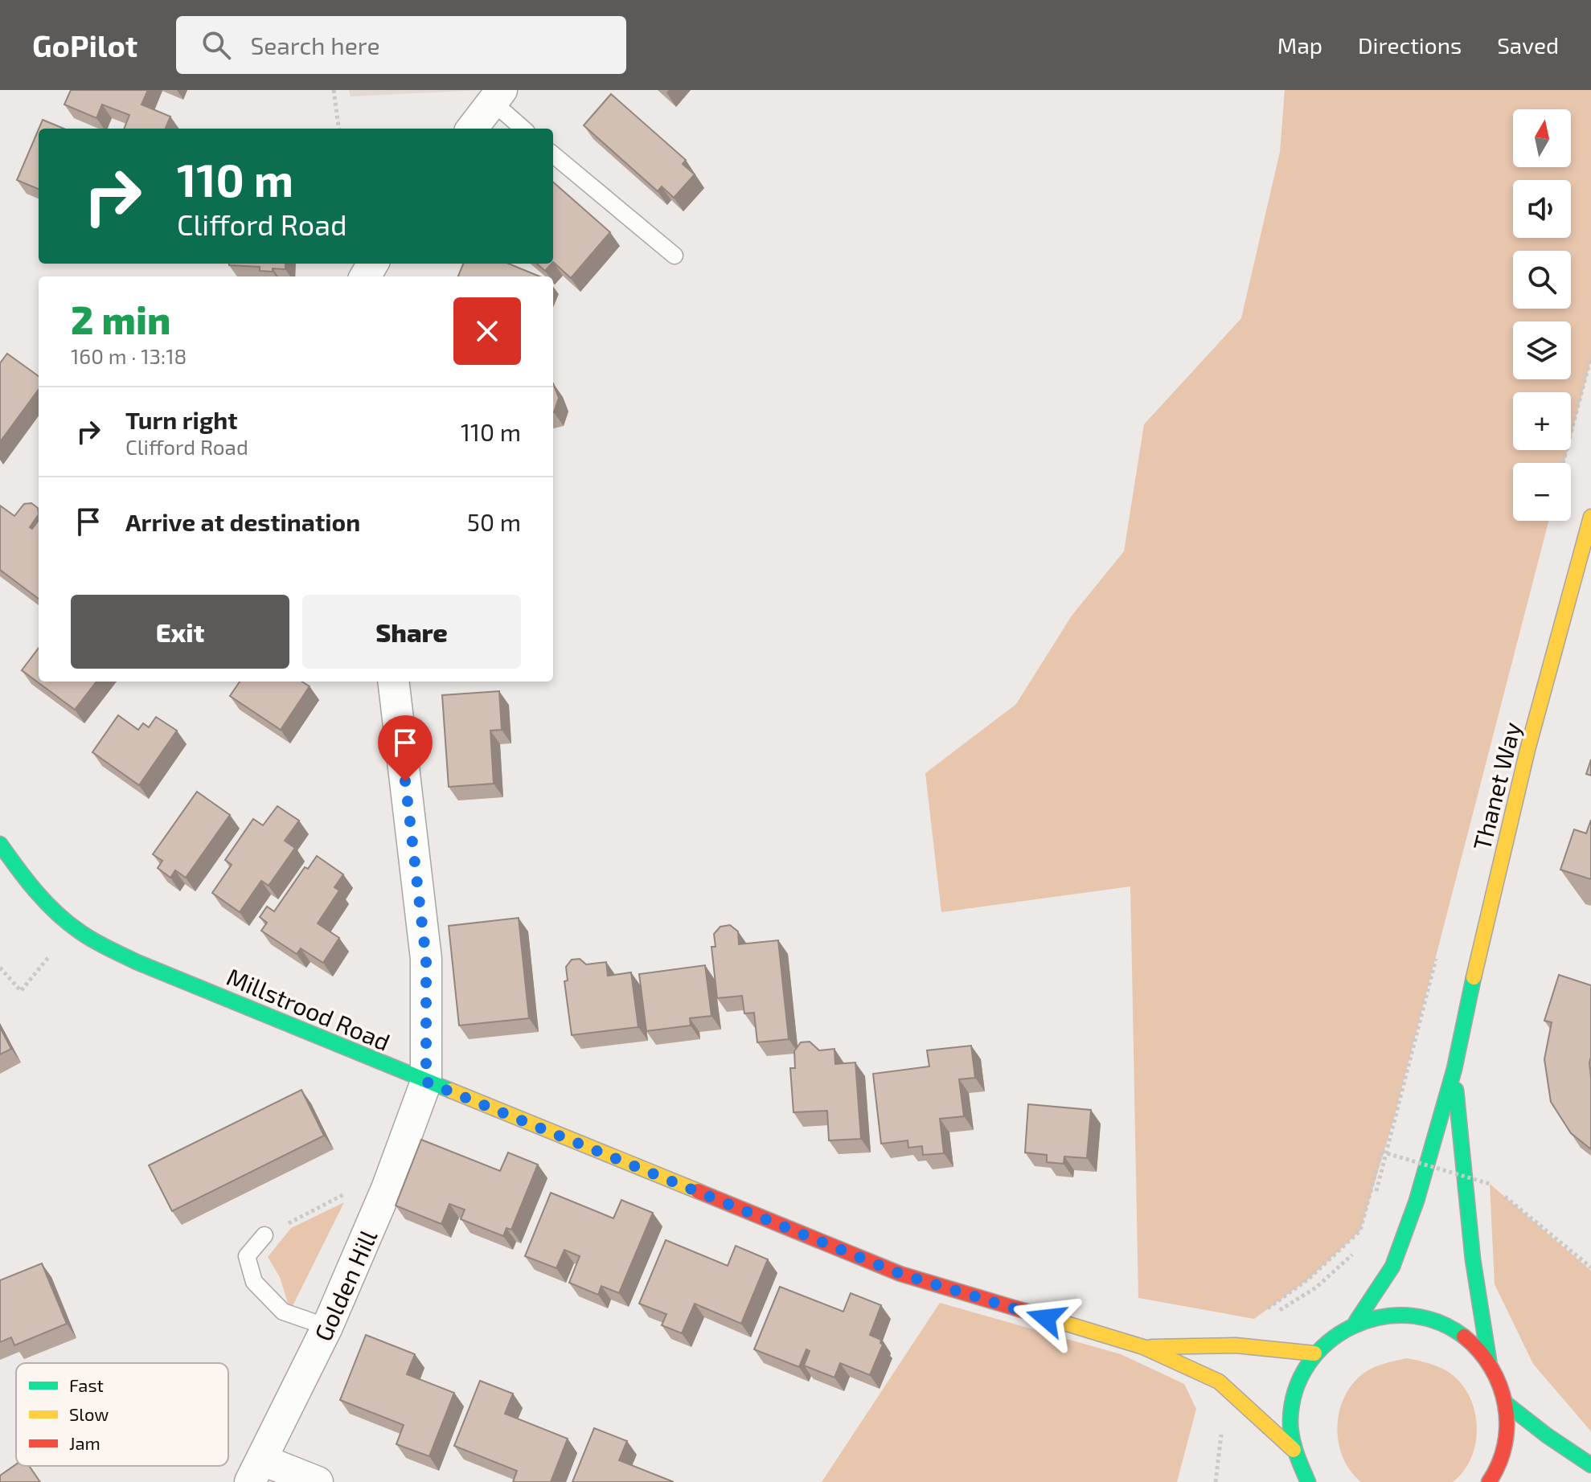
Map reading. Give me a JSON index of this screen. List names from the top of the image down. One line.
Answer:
{"streets":{"street":["Thanet Way","Millstrood Road","Golden Hill"]},"crossings":[["Thanet Way","Millstrood Road"],["Millstrood Road","Golden Hill"]],"legend":["Fast","Slow","Jam"],"north":"top","page":{"header":"GoPilot","search":"Search here","nav":["Map","Directions","Saved"],"map_buttons":["+","−"],"turn":["110 m","Clifford Road"],"heading":["2 min","160 m · 13:18"],"list":[{"name":"Turn right","note":"Clifford Road","value":"110 m"},{"name":"Arrive at destination","value":"50 m"}],"buttons":["Exit","Share"]}}
